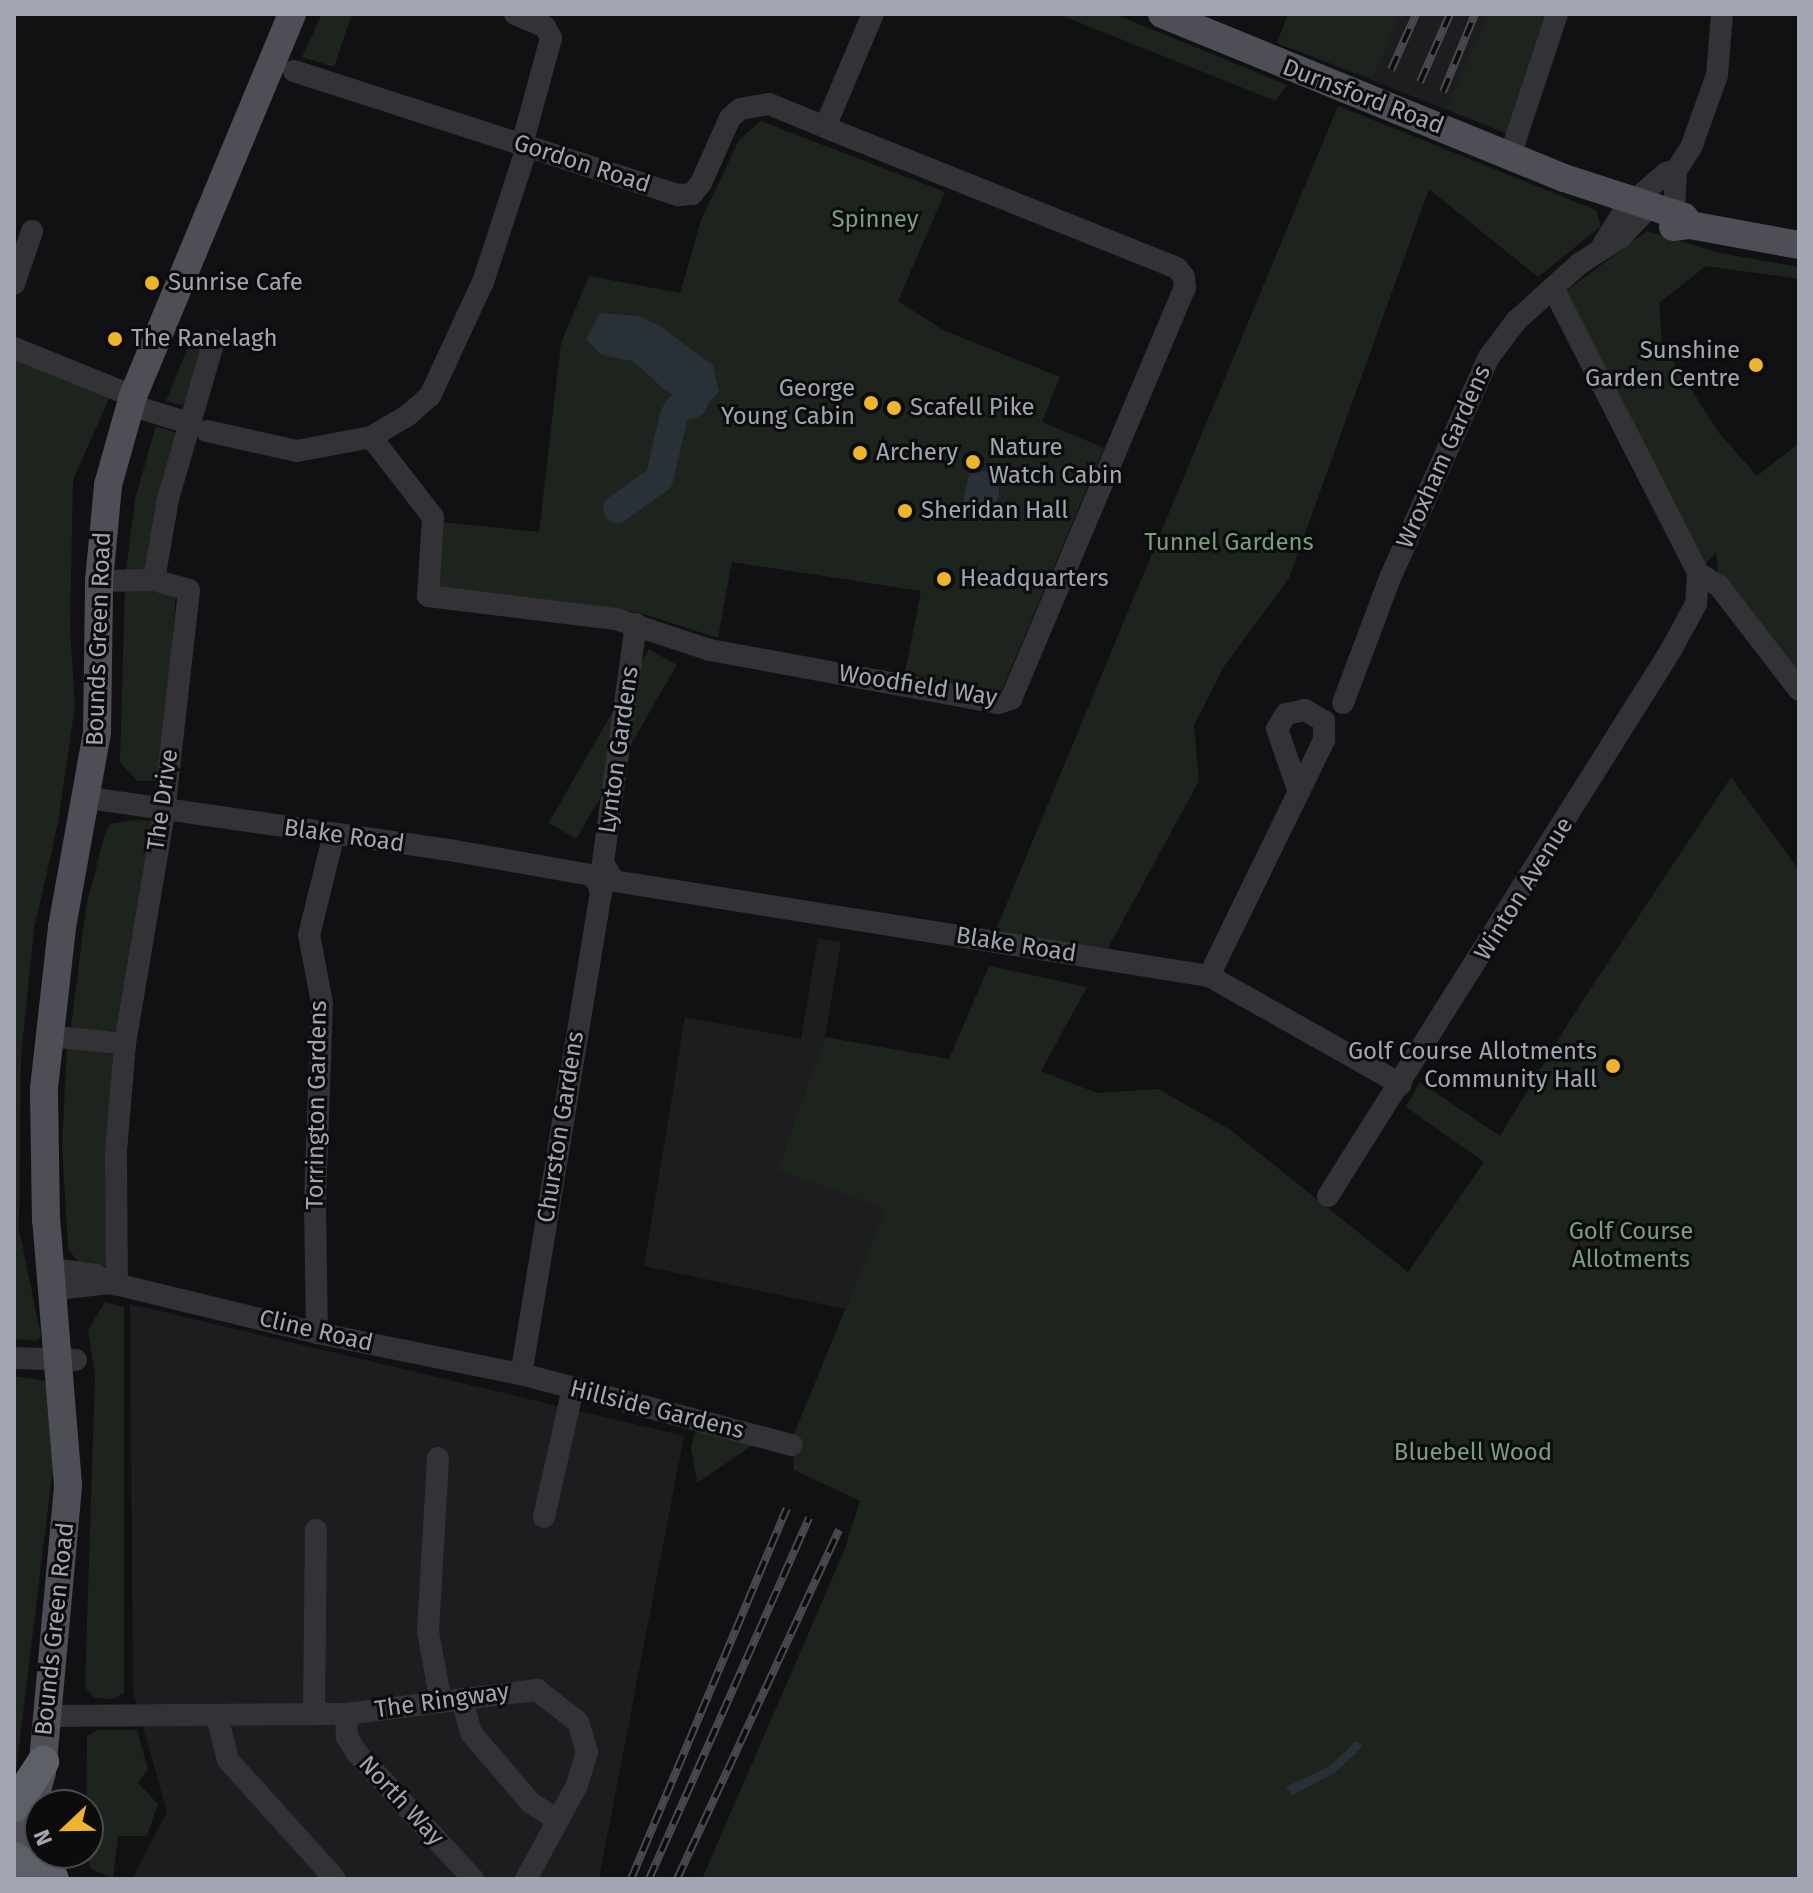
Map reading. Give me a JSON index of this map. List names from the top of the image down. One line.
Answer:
{"streets":{"main road":["Durnsford Road","Bounds Green Road"],"street":["Gordon Road","Wroxham Gardens","Woodfield Way","Lynton Gardens","The Drive","Blake Road","Winton Avenue","Torrington Gardens","Churston Gardens","Cline Road","Hillside Gardens","The Ringway","North Way"]},"crossings":[["Durnsford Road","Wroxham Gardens"],["Gordon Road","Woodfield Way"],["Bounds Green Road","The Drive"],["Bounds Green Road","Blake Road"],["Bounds Green Road","Cline Road"],["Bounds Green Road","The Ringway"],["Woodfield Way","Lynton Gardens"],["Lynton Gardens","Blake Road"],["Lynton Gardens","Churston Gardens"],["The Drive","Blake Road"],["The Drive","Cline Road"],["Blake Road","Winton Avenue"],["Blake Road","Torrington Gardens"],["Blake Road","Churston Gardens"],["Torrington Gardens","Cline Road"],["Churston Gardens","Cline Road"],["Churston Gardens","Hillside Gardens"],["Cline Road","Hillside Gardens"],["The Ringway","North Way"]],"parks":["Spinney","Tunnel Gardens","Golf Course Allotments","Bluebell Wood"],"places":["Sunrise Cafe","The Ranelagh","Sunshine Garden Centre","George Young Cabin","Scafell Pike","Archery","Nature Watch Cabin","Sheridan Hall","Headquarters","Golf Course Allotments Community Hall"],"north":"left"}
